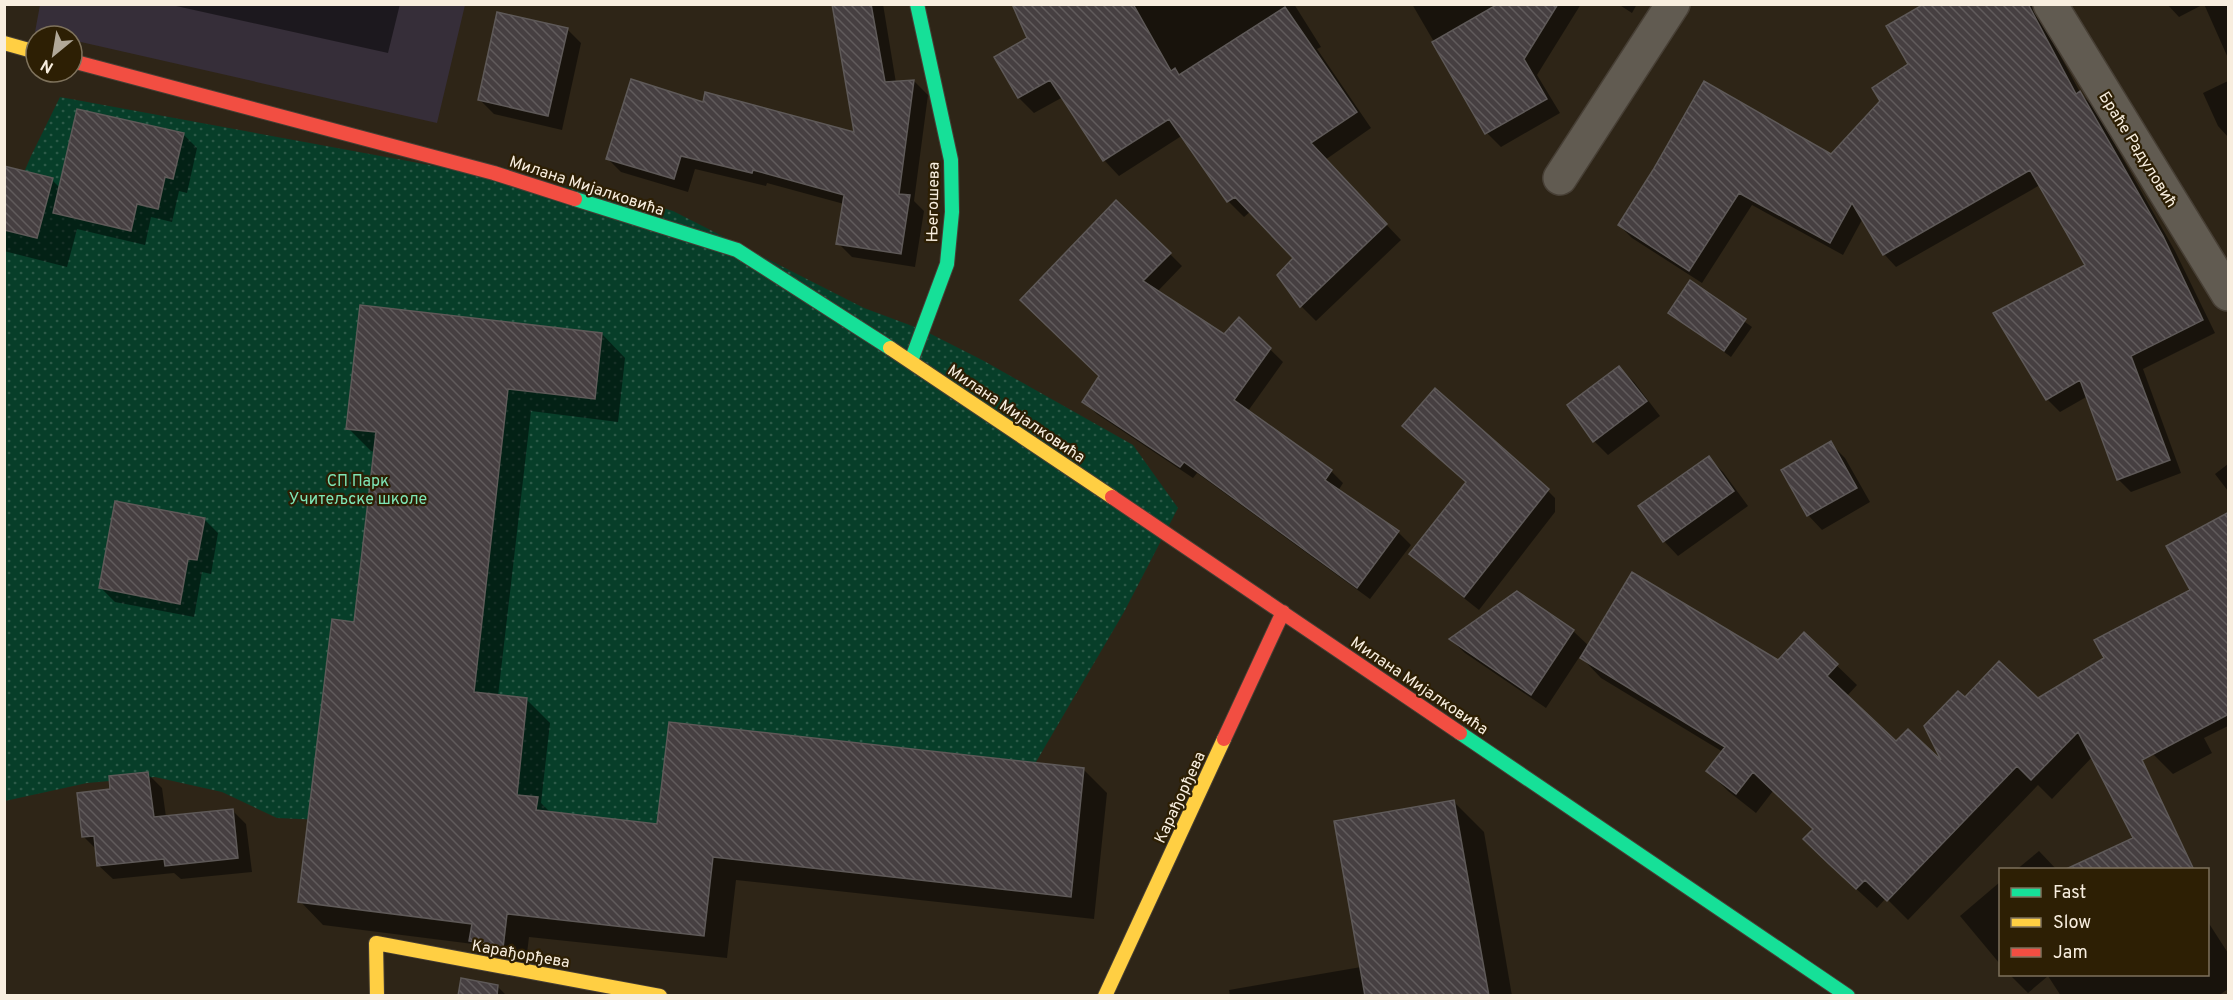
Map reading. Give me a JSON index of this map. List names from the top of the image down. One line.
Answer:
{"streets":{"street":["Браће Радуловић","Милана Мијалковића","Његошева","Карађорђева"]},"crossings":[["Милана Мијалковића","Његошева"],["Милана Мијалковића","Карађорђева"]],"parks":["СП Парк Учитељске школе"],"legend":["Fast","Slow","Jam"],"north":"bottom left"}
